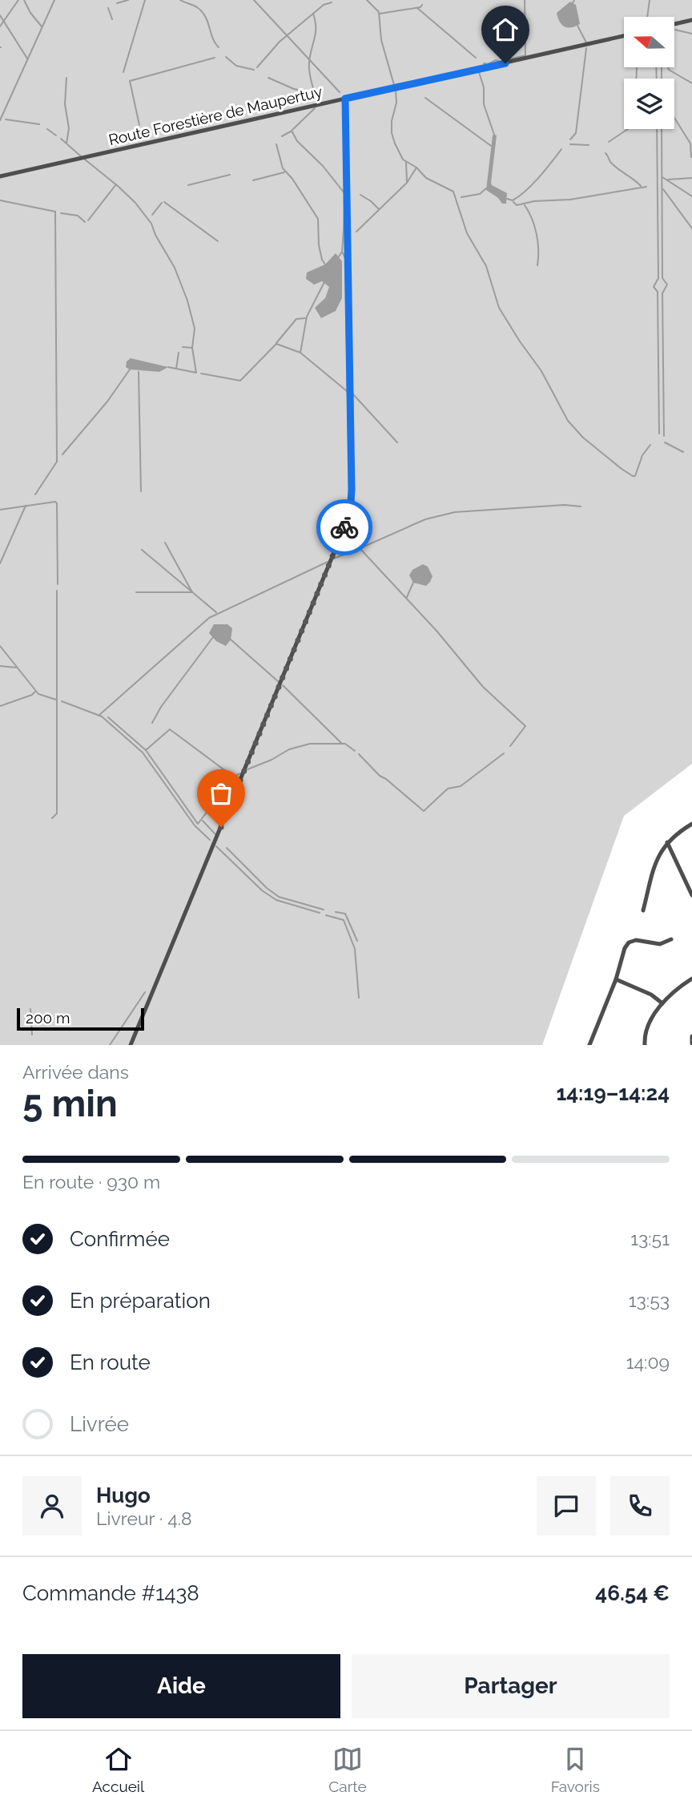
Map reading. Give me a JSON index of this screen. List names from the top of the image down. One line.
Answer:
{"streets":{"street":["Route Forestière de Maupertuy"]},"scale_bar":"200 m","north":"left","page":{"scale":"200 m","heading":["5 min","Arrivée dans","14:19–14:24"],"panel":["Hugo","Livreur · 4.8","Commande #1438","46.54 €"],"bar":"En route · 930 m","list":[["Confirmée","13:51"],["En préparation","13:53"],["En route","14:09"],"Livrée"],"buttons":["Aide","Partager"],"tabs":["Accueil","Carte","Favoris"]}}
